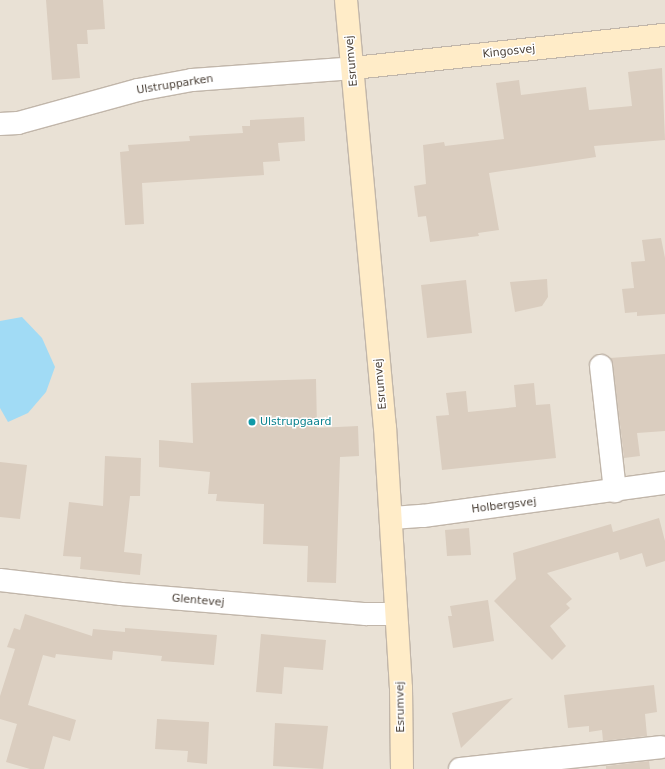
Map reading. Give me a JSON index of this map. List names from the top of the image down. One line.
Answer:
{"streets":{"main road":["Kingosvej","Esrumvej"],"street":["Ulstrupparken","Holbergsvej","Glentevej"]},"crossings":[["Kingosvej","Esrumvej"],["Kingosvej","Ulstrupparken"],["Esrumvej","Ulstrupparken"],["Esrumvej","Holbergsvej"],["Esrumvej","Glentevej"]],"places":["Ulstrupgaard"]}
